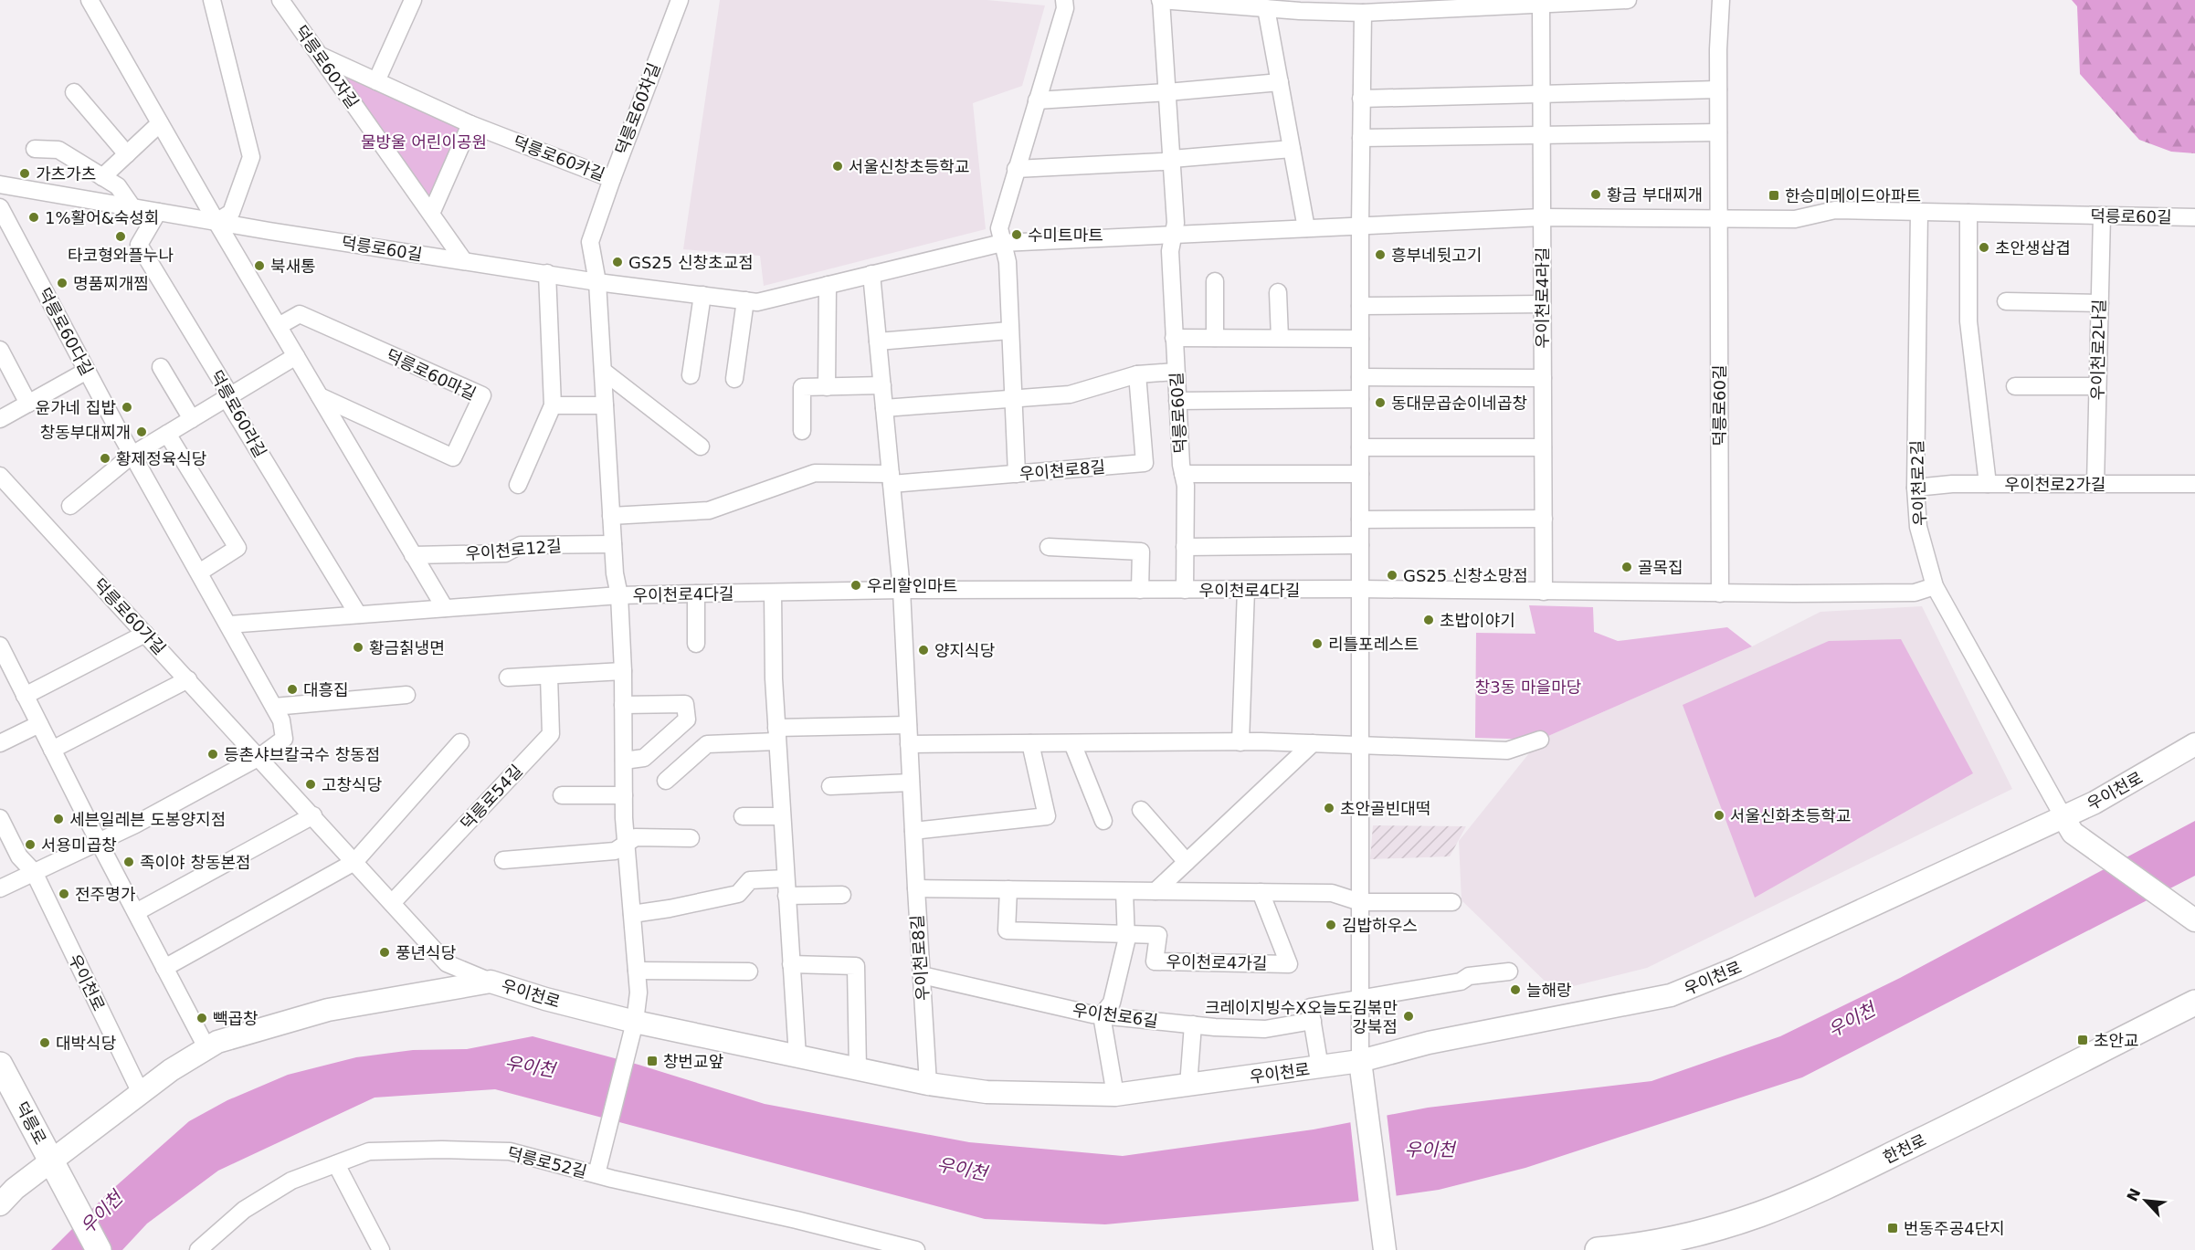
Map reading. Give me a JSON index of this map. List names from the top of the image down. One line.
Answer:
{"streets":{"main road":["덕릉로","한천로"],"street":["덕릉로60자길","덕릉로60차길","덕릉로60카길","덕릉로60길","우이천로4라길","덕릉로60다길","우이천로2나길","덕릉로60마길","덕릉로60라길","우이천로8길","우이천로2길","우이천로2가길","우이천로12길","우이천로4다길","덕릉로60가길","우이천로","덕릉로54길","우이천로4가길","우이천로6길","덕릉로52길"]},"crossings":[["덕릉로60자길","덕릉로60카길"],["덕릉로60자길","덕릉로60길"],["덕릉로60차길","덕릉로60카길"],["덕릉로60차길","덕릉로60길"],["덕릉로60길","우이천로4라길"],["덕릉로60길","우이천로2나길"],["덕릉로60길","덕릉로60라길"],["덕릉로60길","우이천로8길"],["덕릉로60길","우이천로2길"],["덕릉로60길","우이천로4다길"],["덕릉로60다길","우이천로4다길"],["덕릉로60다길","덕릉로60가길"],["우이천로2나길","우이천로2가길"],["덕릉로60라길","우이천로4다길"],["우이천로8길","우이천로4다길"],["우이천로8길","우이천로"],["우이천로8길","우이천로6길"],["우이천로2길","우이천로2가길"],["우이천로2길","우이천로"],["우이천로","덕릉로"]],"water":["우이천"],"parks":["물방울 어린이공원","창3동 마을마당"],"places":{"other":["서울신창초등학교","가츠가츠","황금 부대찌개","1%활어&숙성회","수미트마트","타코형와플누나","초안생삽겹","흥부네뒷고기","GS25 신창초교점","북새통","명품찌개찜","동대문곱순이네곱창","윤가네 집밥","창동부대찌개","황제정육식당","골목집","GS25 신창소망점","우리할인마트","초밥이야기","리틀포레스트","황금칡냉면","양지식당","대흥집","등촌샤브칼국수 창동점","고창식당","초안골빈대떡","서울신화초등학교","세븐일레븐 도봉양지점","서용미곱창","족이야 창동본점","전주명가","김밥하우스","풍년식당","늘해랑","크레이지빙수X오늘도김볶만 강북점","빽곱창","대박식당"],"transit":["한승미메이드아파트","초안교","창번교앞","번동주공4단지"]},"north":"top left"}
